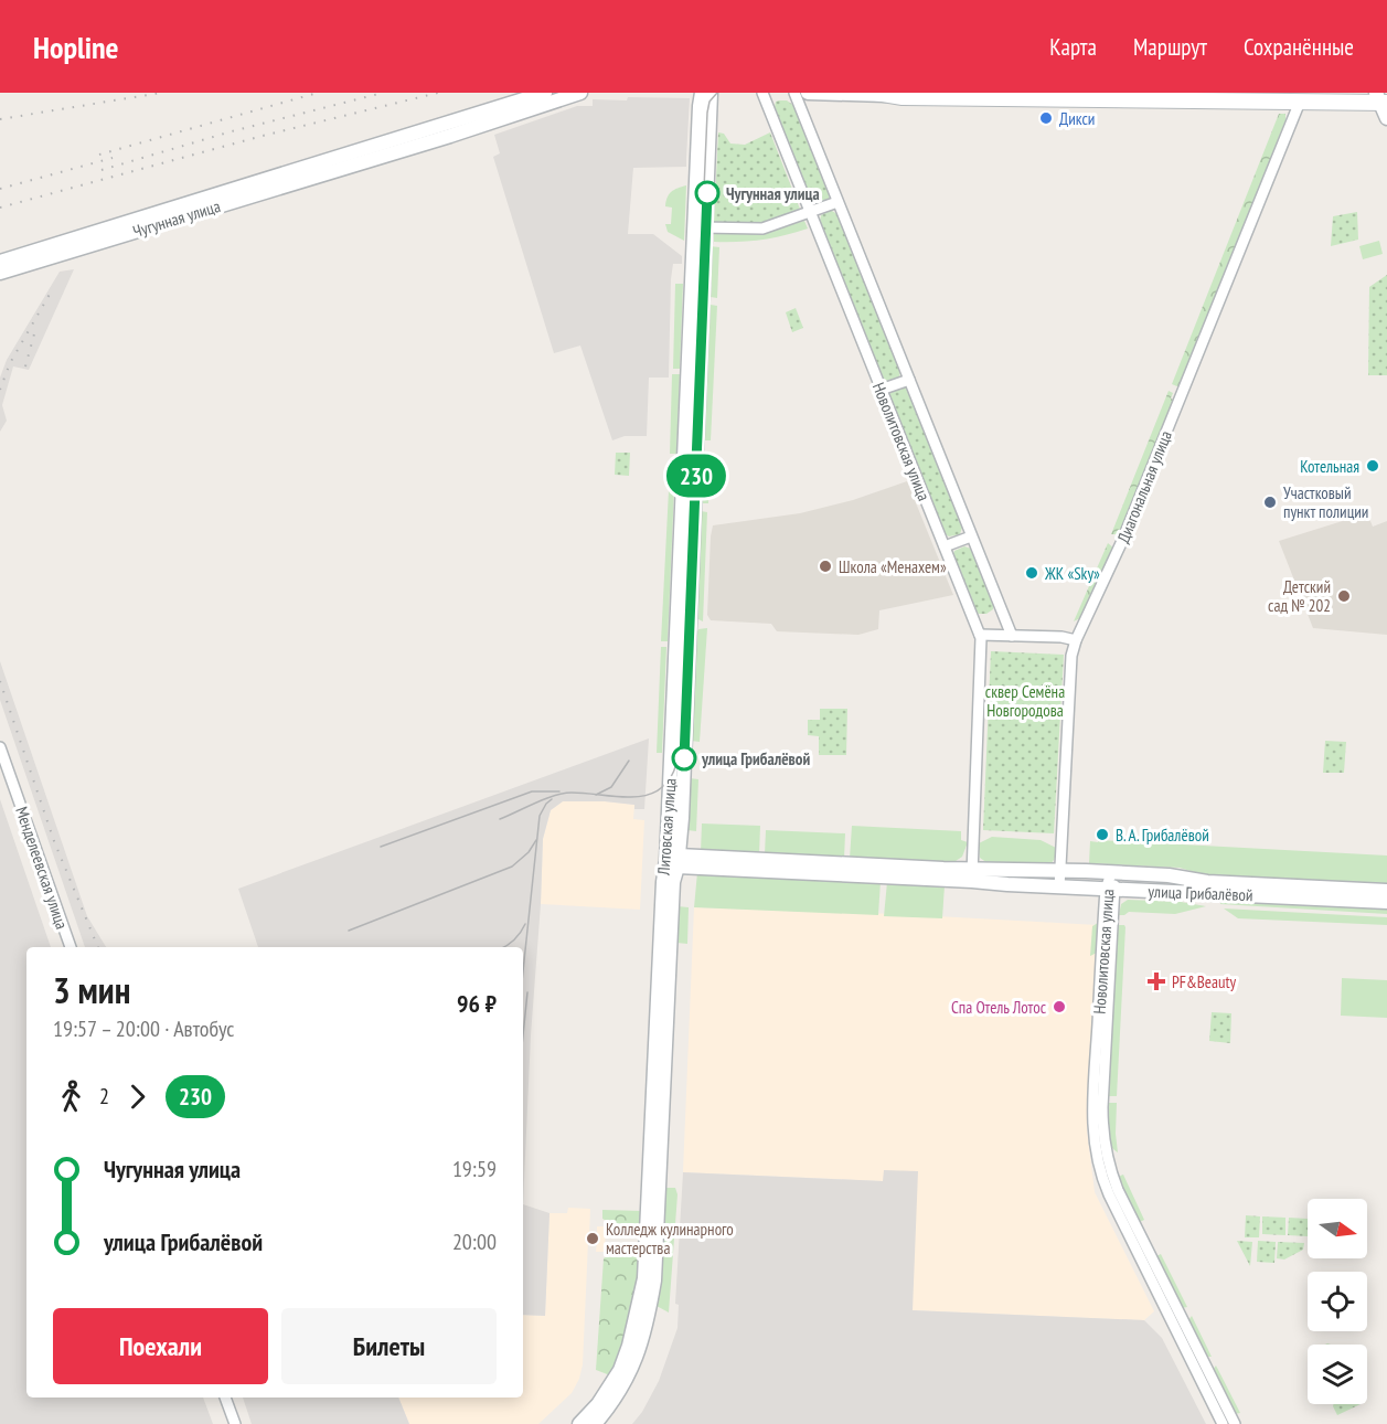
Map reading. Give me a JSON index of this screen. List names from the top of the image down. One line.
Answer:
{"streets":{"street":["Чугунная улица","Новолитовская улица","Диагональная улица","Литовская улица","Менделеевская улица","улица Грибалёвой"]},"crossings":[["Новолитовская улица","улица Грибалёвой"],["Диагональная улица","улица Грибалёвой"],["Литовская улица","улица Грибалёвой"]],"parks":["сквер Семёна Новгородова"],"places":{"other":["Дикси","Чугунная улица","Котельная","Участковый пункт полиции","Школа «Менахем»","ЖК «Sky»","Детский сад № 202","улица Грибалёвой","В. А. Грибалёвой","Спа Отель Лотос","Колледж кулинарного мастерства"],"health":["PF&Beauty"]},"lines":["bus line 230"],"north":"right","page":{"header":"Hopline","nav":["Карта","Маршрут","Сохранённые"],"on_map":"230","heading":["3 мин","19:57 – 20:00 · Автобус","96 ₽"],"legs":["2","230"],"list":[{"name":"Чугунная улица","value":"19:59"},{"name":"улица Грибалёвой","value":"20:00"}],"buttons":["Поехали","Билеты"]}}
